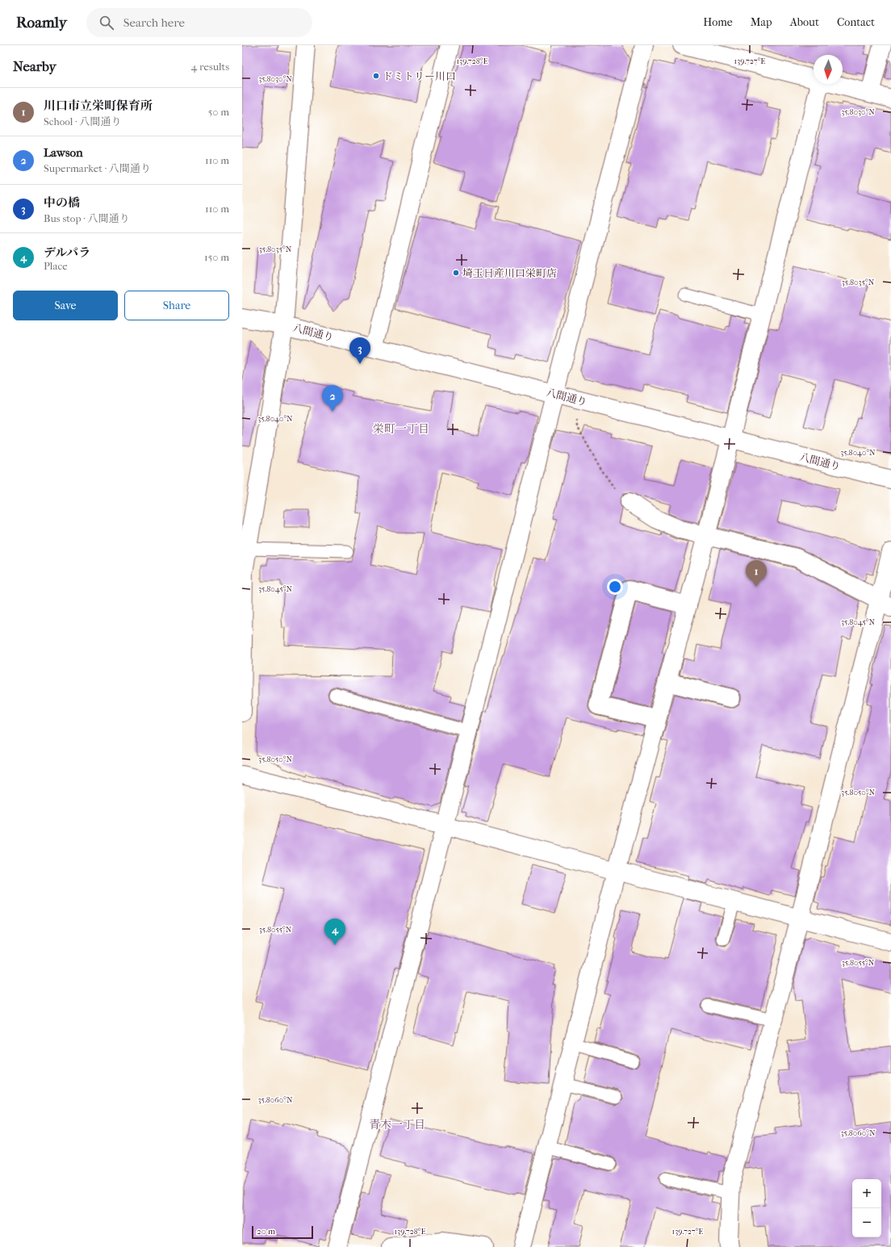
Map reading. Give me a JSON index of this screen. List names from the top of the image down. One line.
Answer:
{"streets":{"street":["八間通り"]},"districts":["栄町一丁目","青木一丁目"],"places":["ドミトリー川口","埼玉日産川口栄町店"],"scale_bar":"20 m","north":"bottom","page":{"header":"Roamly","search":"Search here","nav":["Home","Map","About","Contact"],"heading":["Nearby","4 results"],"list":[{"mark":"1","name":"川口市立栄町保育所","note":"School · 八間通り","value":"50 m"},{"mark":"2","name":"Lawson","note":"Supermarket · 八間通り","value":"110 m"},{"mark":"3","name":"中の橋","note":"Bus stop · 八間通り","value":"110 m"},{"mark":"4","name":"デルパラ","note":"Place","value":"150 m"}],"buttons":["Save","Share"],"pins":["3","2","1","4"],"map_buttons":["+","−"],"scale":"20 m"},"coordinates":["139.728°E","139.727°E","35.8030°N","35.8035°N","35.8040°N","35.8045°N","35.8050°N","35.8055°N","35.8060°N"]}
